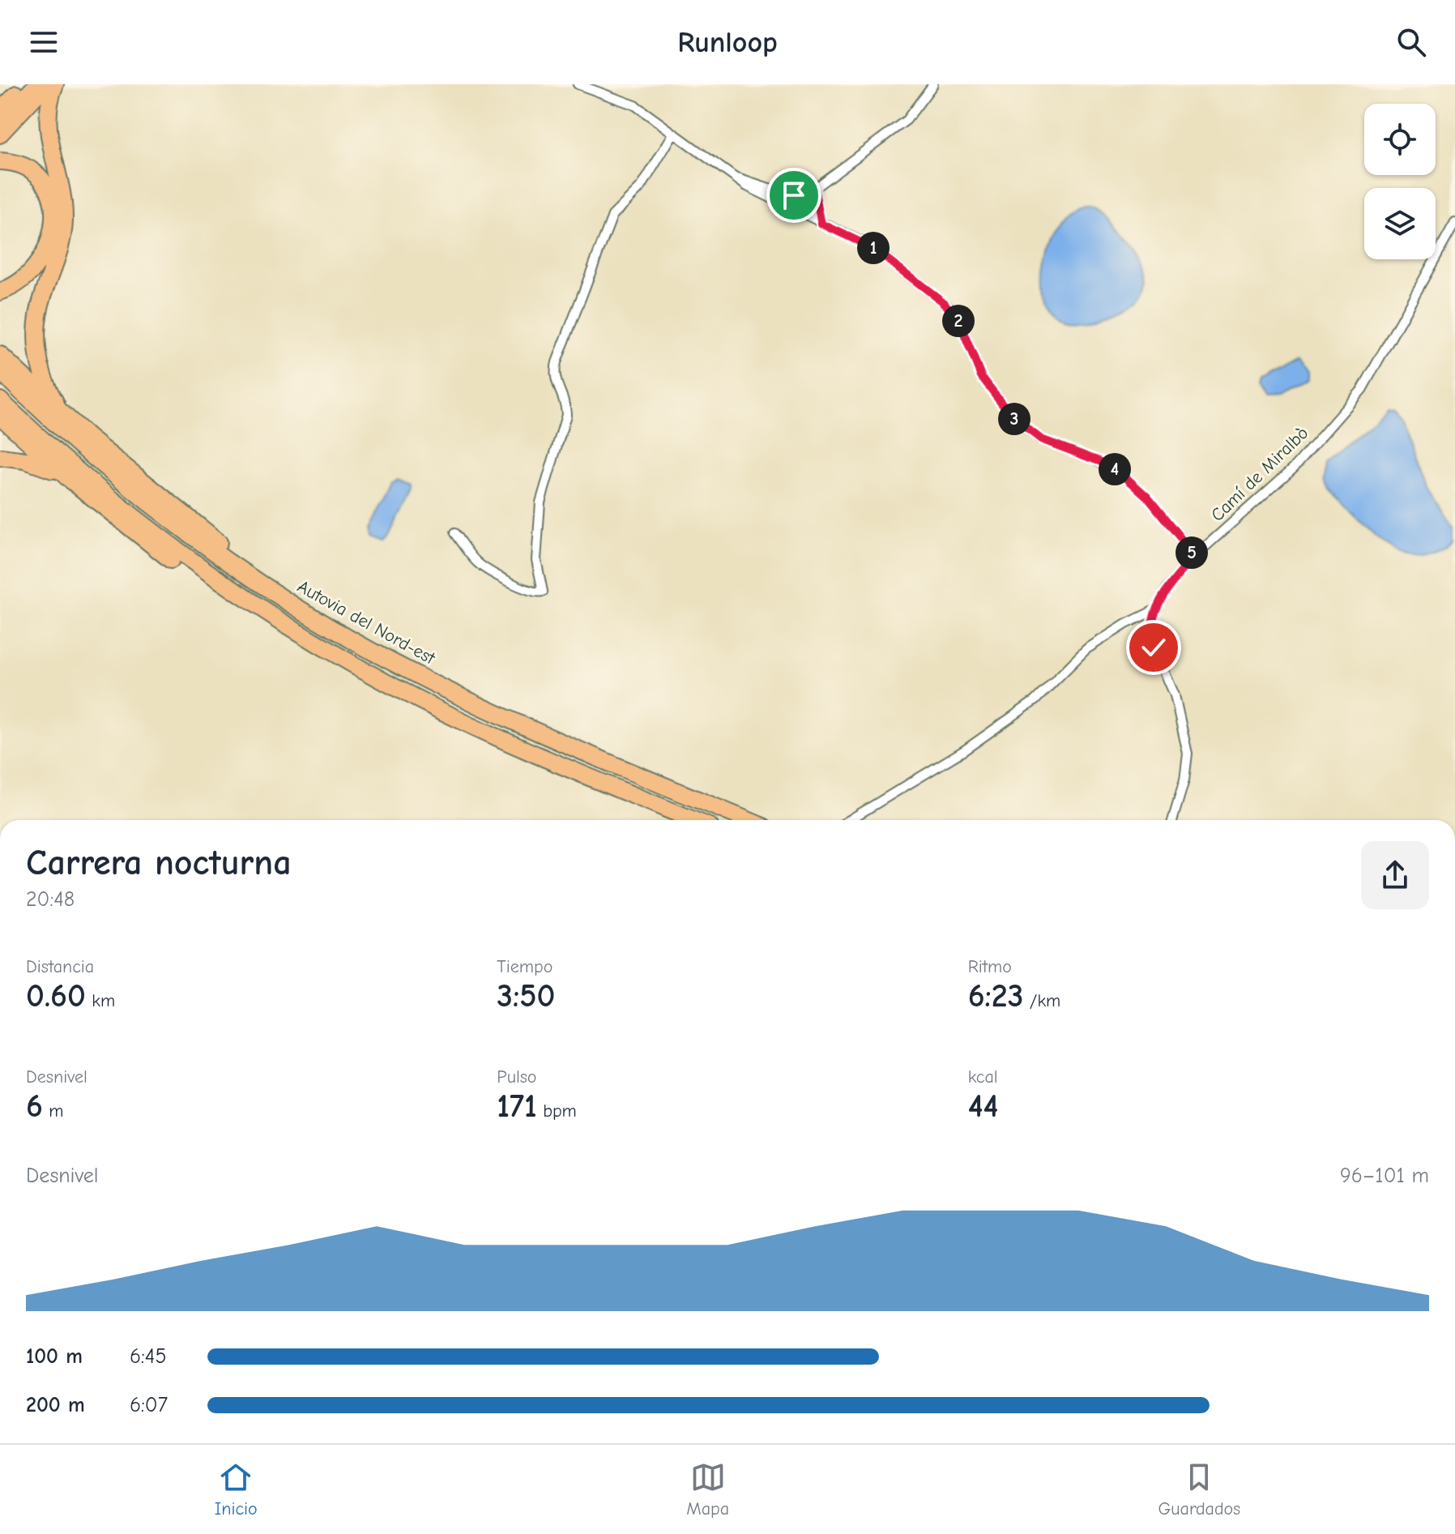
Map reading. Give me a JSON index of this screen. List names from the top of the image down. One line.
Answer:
{"streets":{"highway":["Autovia del Nord-est"],"street":["Camí de Miralbò"]},"page":{"header":"Runloop","pins":["1","2","3","4","5"],"heading":["Carrera nocturna","20:48"],"stats":[["Distancia","0.60 km"],["Tiempo","3:50"],["Ritmo","6:23 /km"],["Desnivel","6 m"],["Pulso","171 bpm"],["kcal","44"]],"chart":["Desnivel","96–101 m"],"list":[{"name":"100 m","note":"6:45"},{"name":"200 m","note":"6:07"}],"tabs":["Inicio","Mapa","Guardados"]}}
